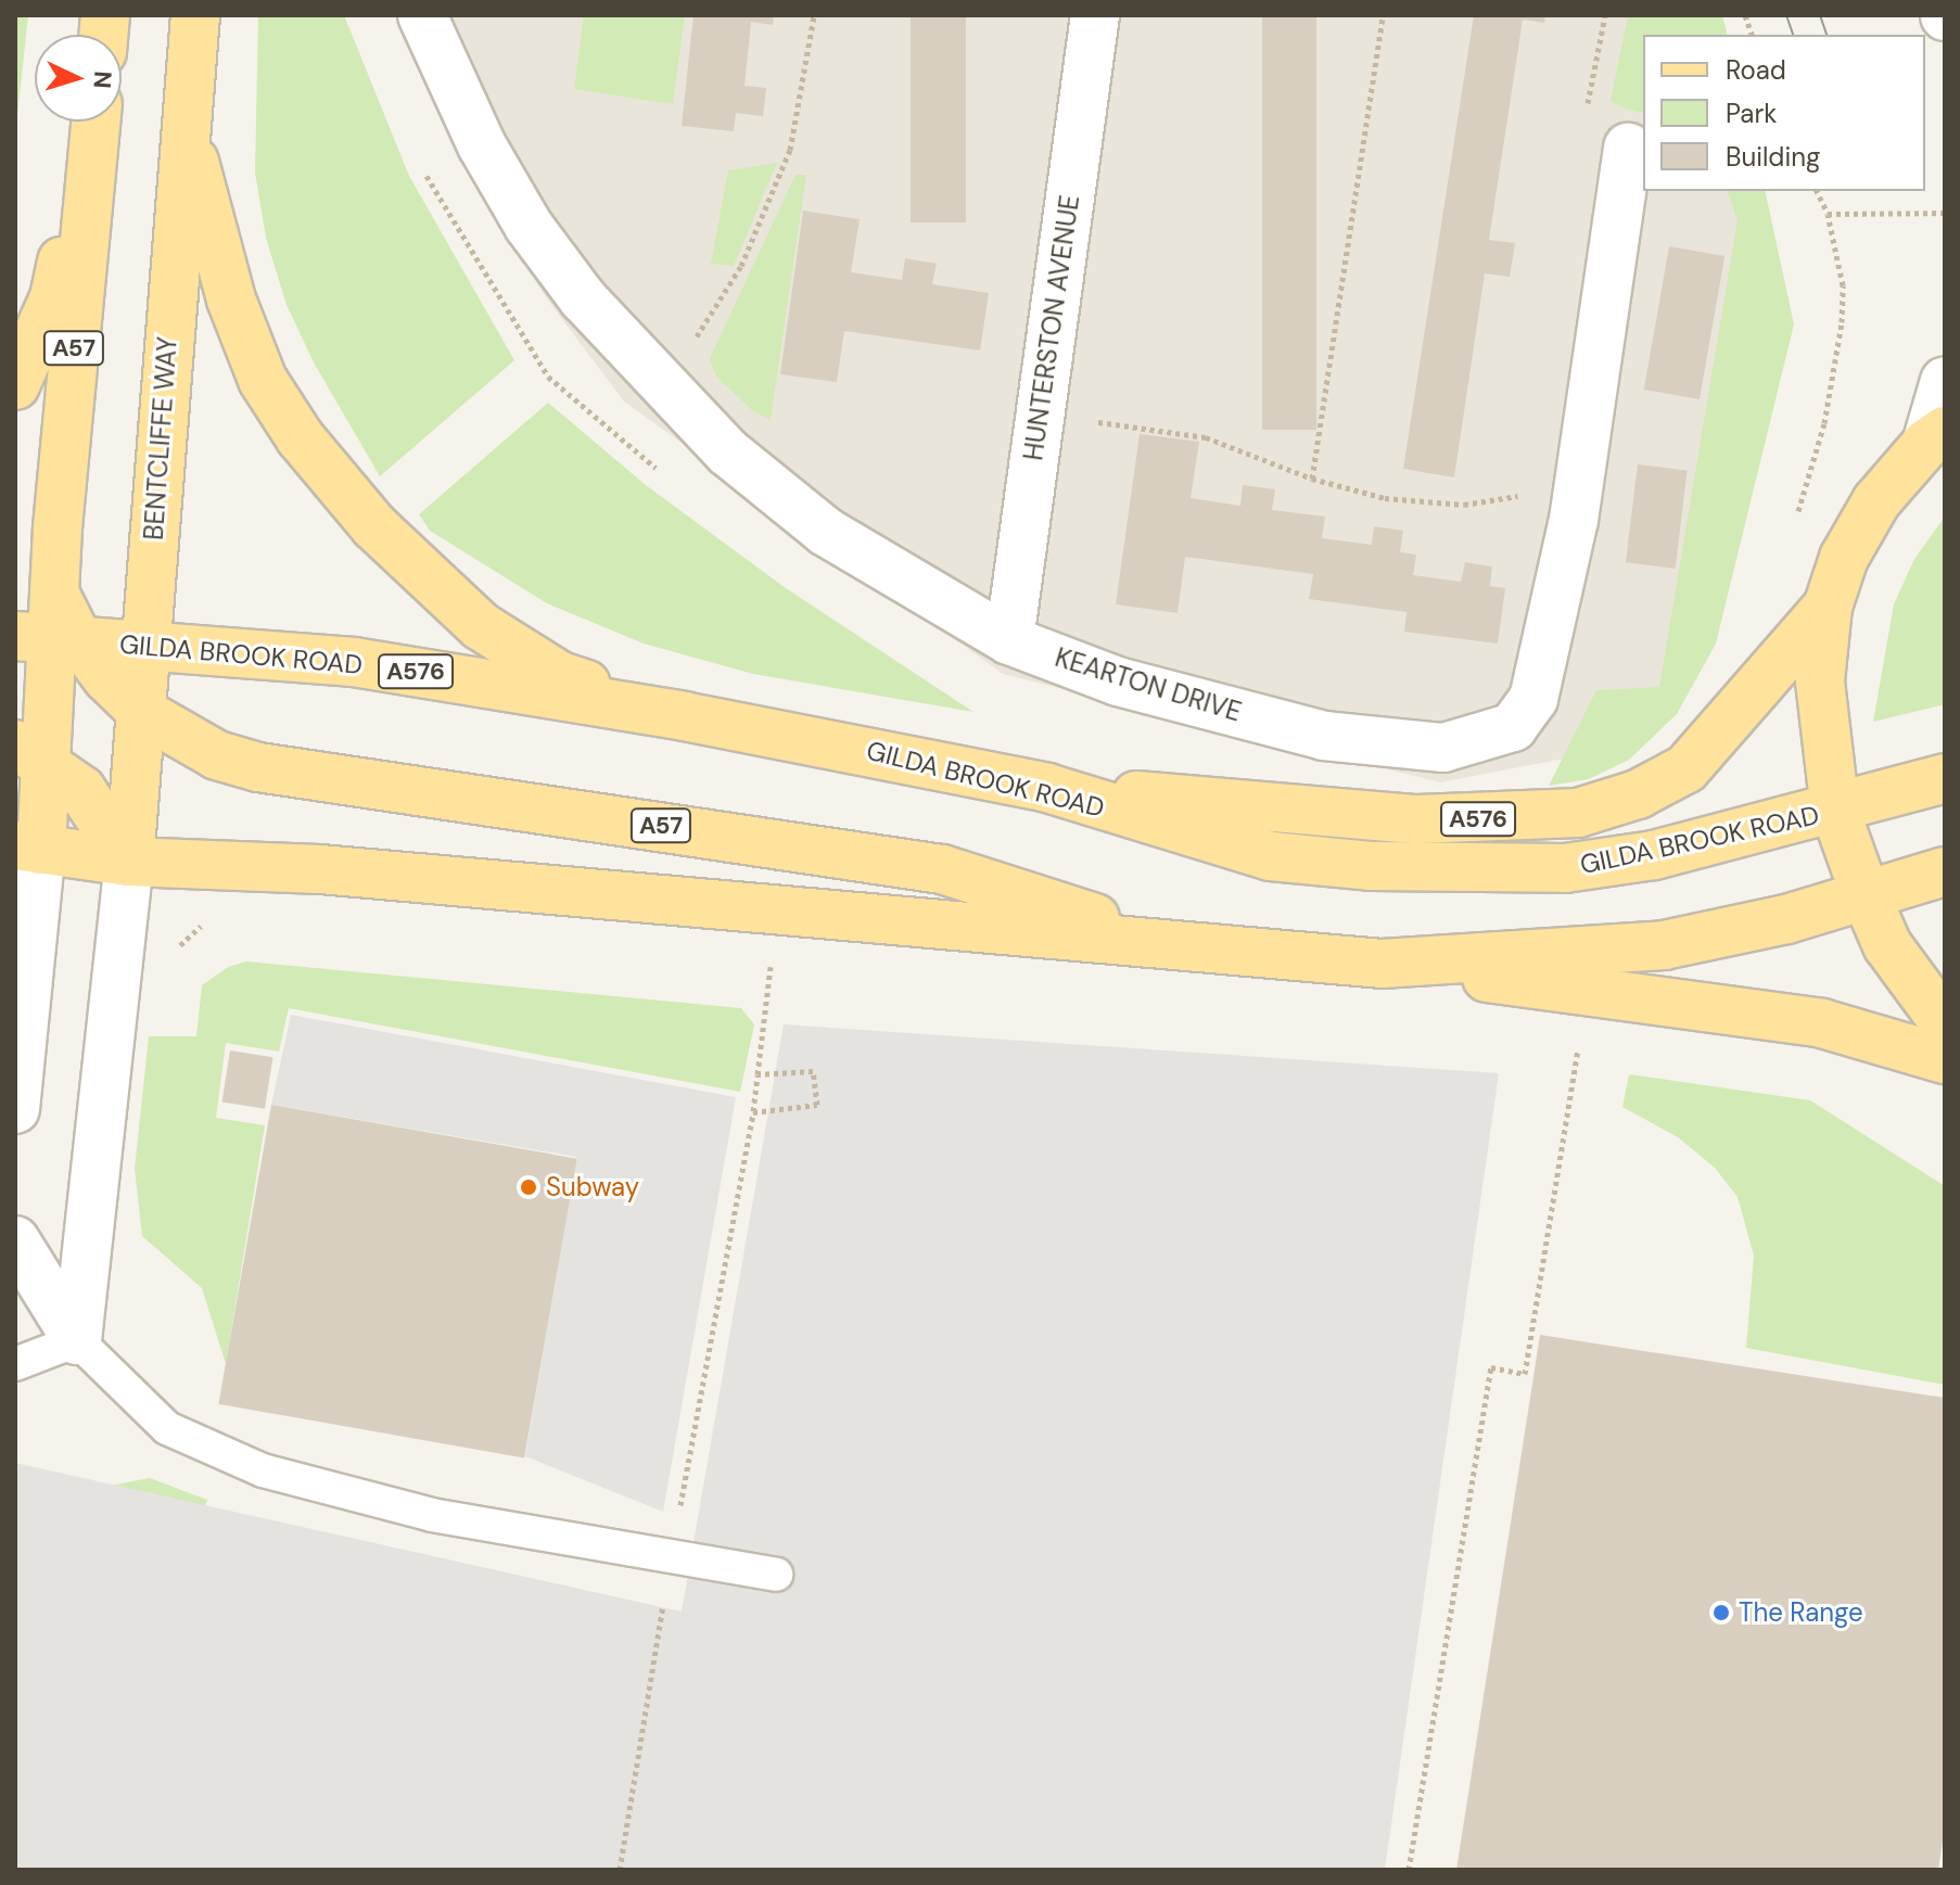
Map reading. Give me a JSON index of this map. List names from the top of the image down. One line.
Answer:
{"streets":{"main road":["A57","BENTCLIFFE WAY","GILDA BROOK ROAD","A576"],"street":["HUNTERSTON AVENUE","KEARTON DRIVE"]},"crossings":[["HUNTERSTON AVENUE","KEARTON DRIVE"],["A57","BENTCLIFFE WAY"],["A57","GILDA BROOK ROAD"],["BENTCLIFFE WAY","GILDA BROOK ROAD"],["GILDA BROOK ROAD","A576"]],"places":["Subway","The Range"],"legend":["Road","Park","Building"],"north":"right"}
